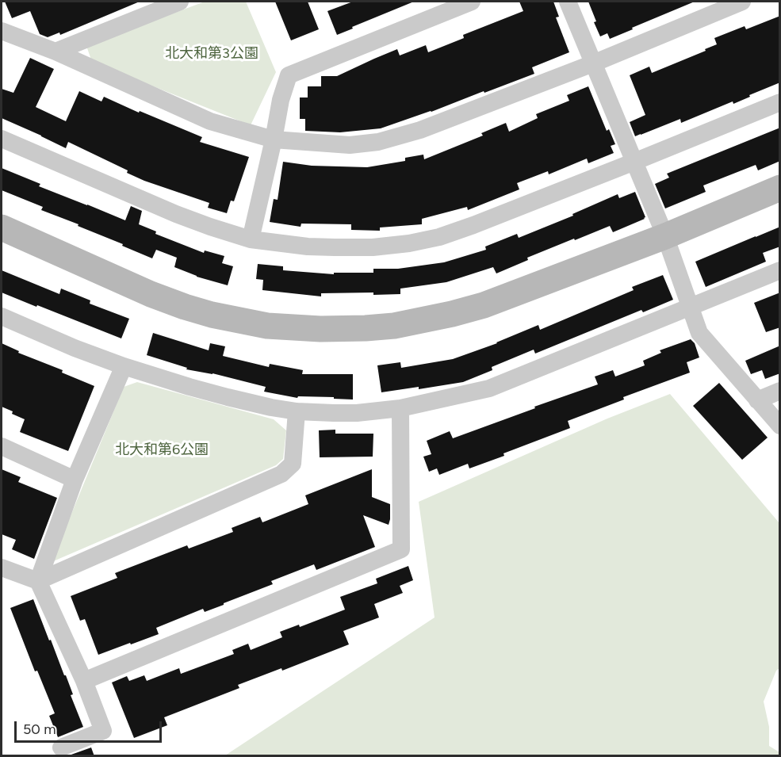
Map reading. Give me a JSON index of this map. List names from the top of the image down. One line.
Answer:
{"parks":["北大和第3公園","北大和第6公園"],"scale_bar":"50 m"}
